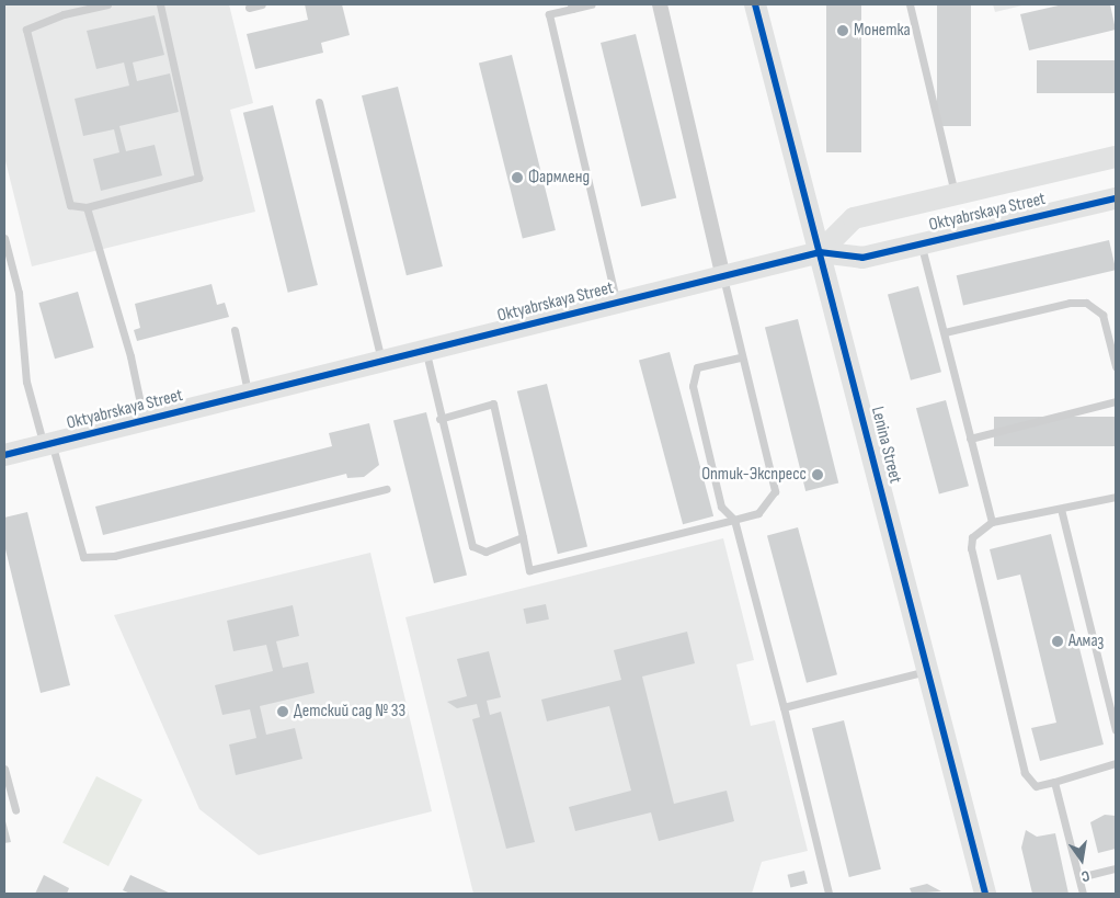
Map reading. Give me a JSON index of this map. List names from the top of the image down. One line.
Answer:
{"streets":{"street":["Oktyabrskaya Street","Lenina Street"]},"crossings":[["Oktyabrskaya Street","Lenina Street"]],"places":["Монетка","Фармленд","Оптик-Экспресс","Алмаз","Детский сад № 33"],"north":"bottom"}
